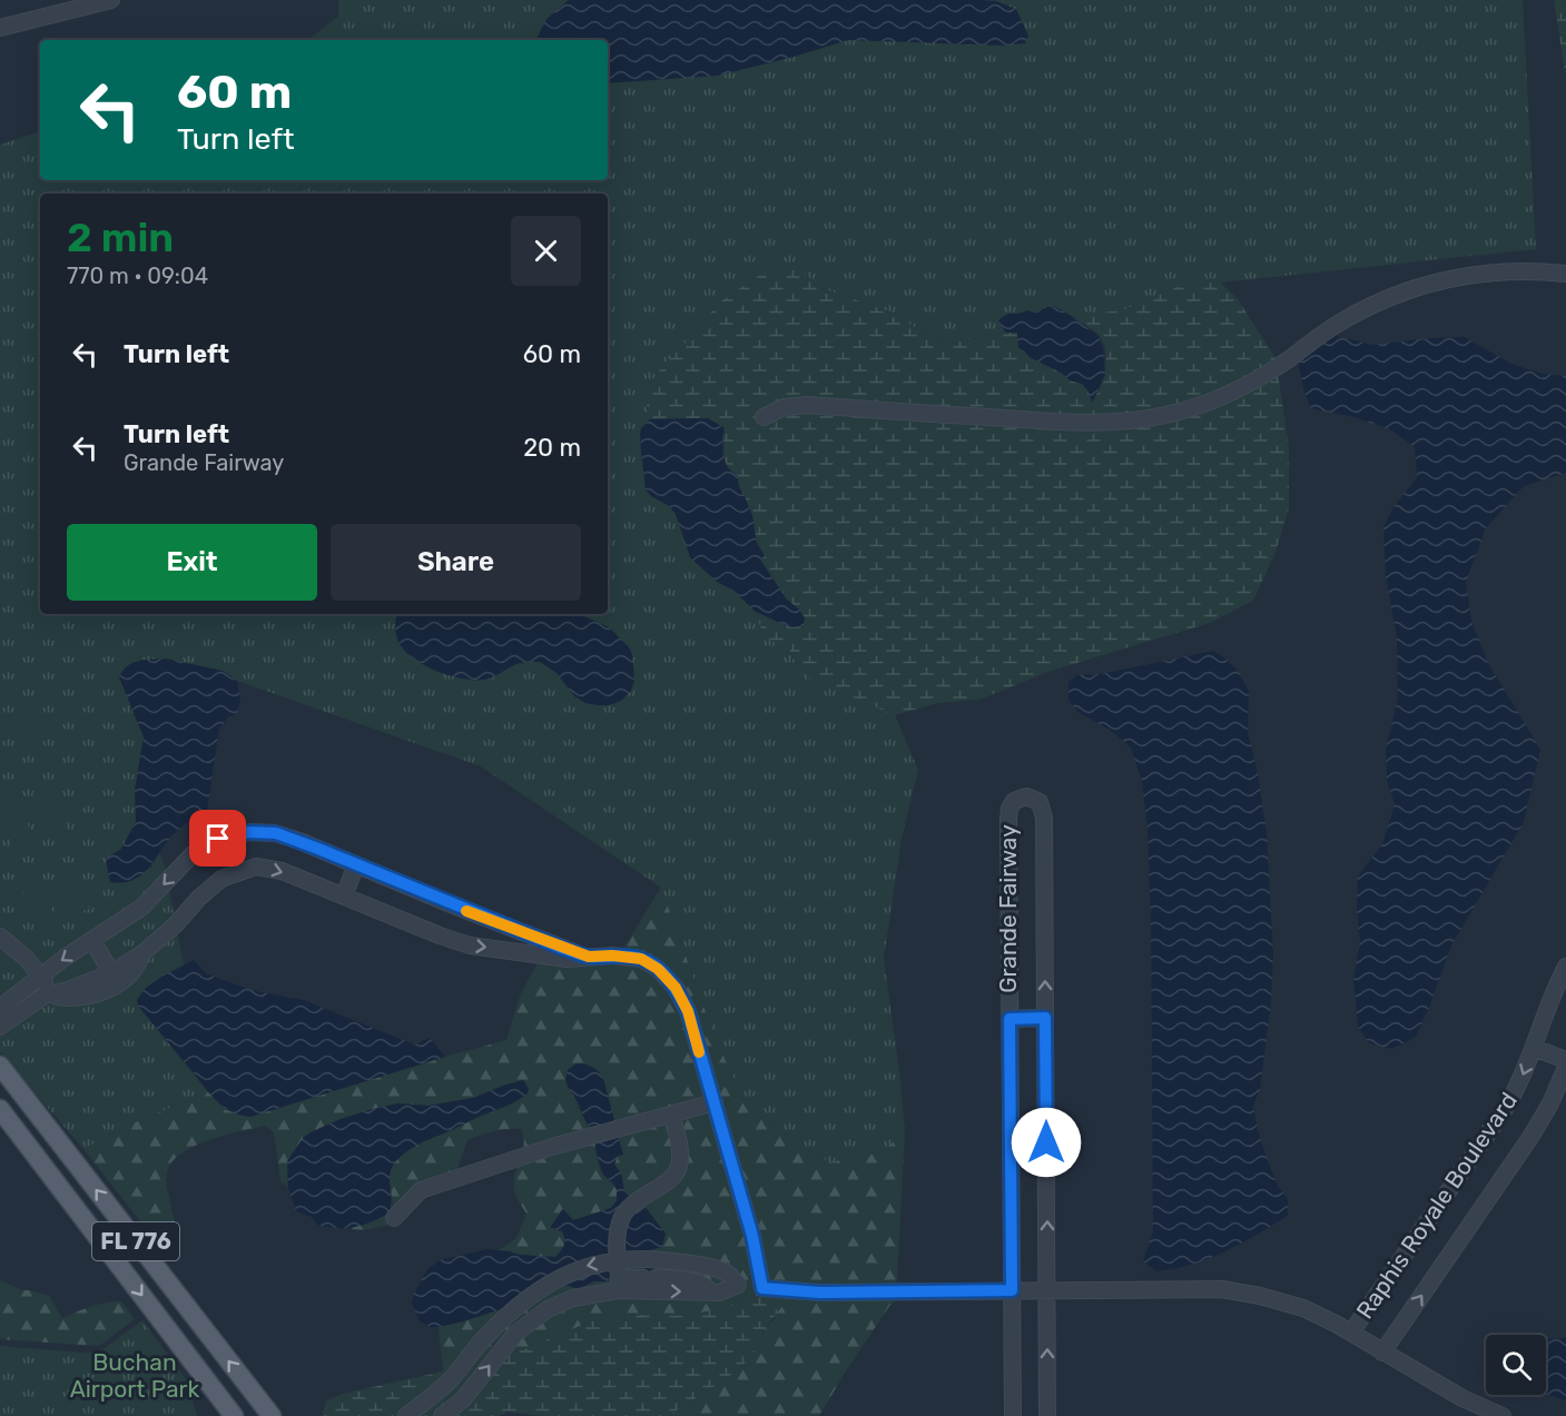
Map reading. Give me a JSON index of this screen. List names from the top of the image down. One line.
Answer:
{"streets":{"main road":["FL 776"],"street":["Grande Fairway","Raphis Royale Boulevard"]},"parks":["Buchan Airport Park"],"page":{"turn":["60 m","Turn left"],"heading":["2 min","770 m · 09:04"],"list":[{"name":"Turn left","value":"60 m"},{"name":"Turn left","note":"Grande Fairway","value":"20 m"}],"buttons":["Exit","Share"]}}
